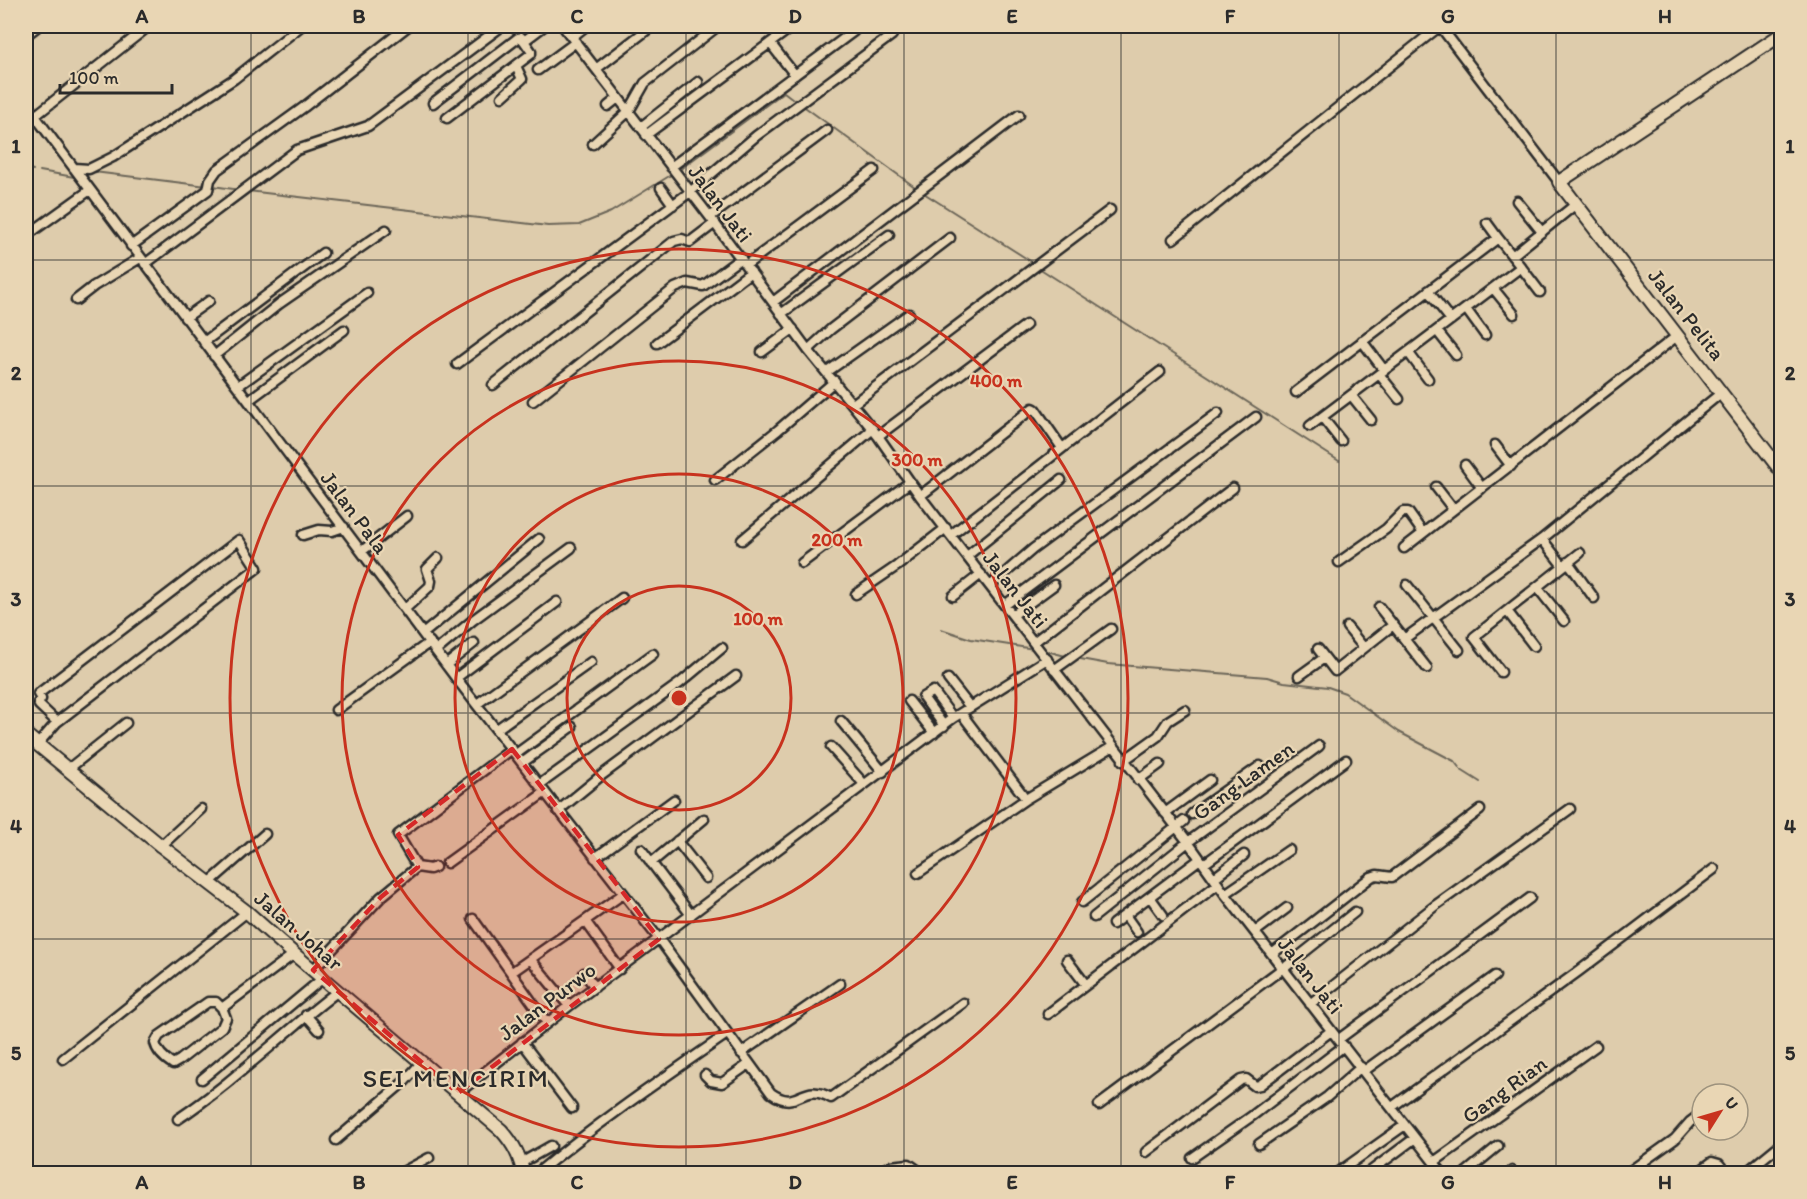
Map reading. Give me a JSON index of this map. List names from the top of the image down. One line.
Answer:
{"streets":{"street":["Jalan Jati","Jalan Pelita","Jalan Pala","Gang Lamen","Jalan Johar","Jalan Purwo","Gang Rian"]},"crossings":[["Jalan Jati","Gang Lamen"],["Jalan Jati","Jalan Purwo"],["Jalan Jati","Gang Rian"],["Jalan Pala","Jalan Purwo"],["Jalan Johar","Jalan Purwo"]],"districts":["SEI MENCIRIM"],"scale_bar":"100 m","north":"top right","grid":{"columns":["A","B","C","D","E","F","G","H"],"rows":["1","2","3","4","5"]},"rings":["400 m","300 m","200 m","100 m"]}
